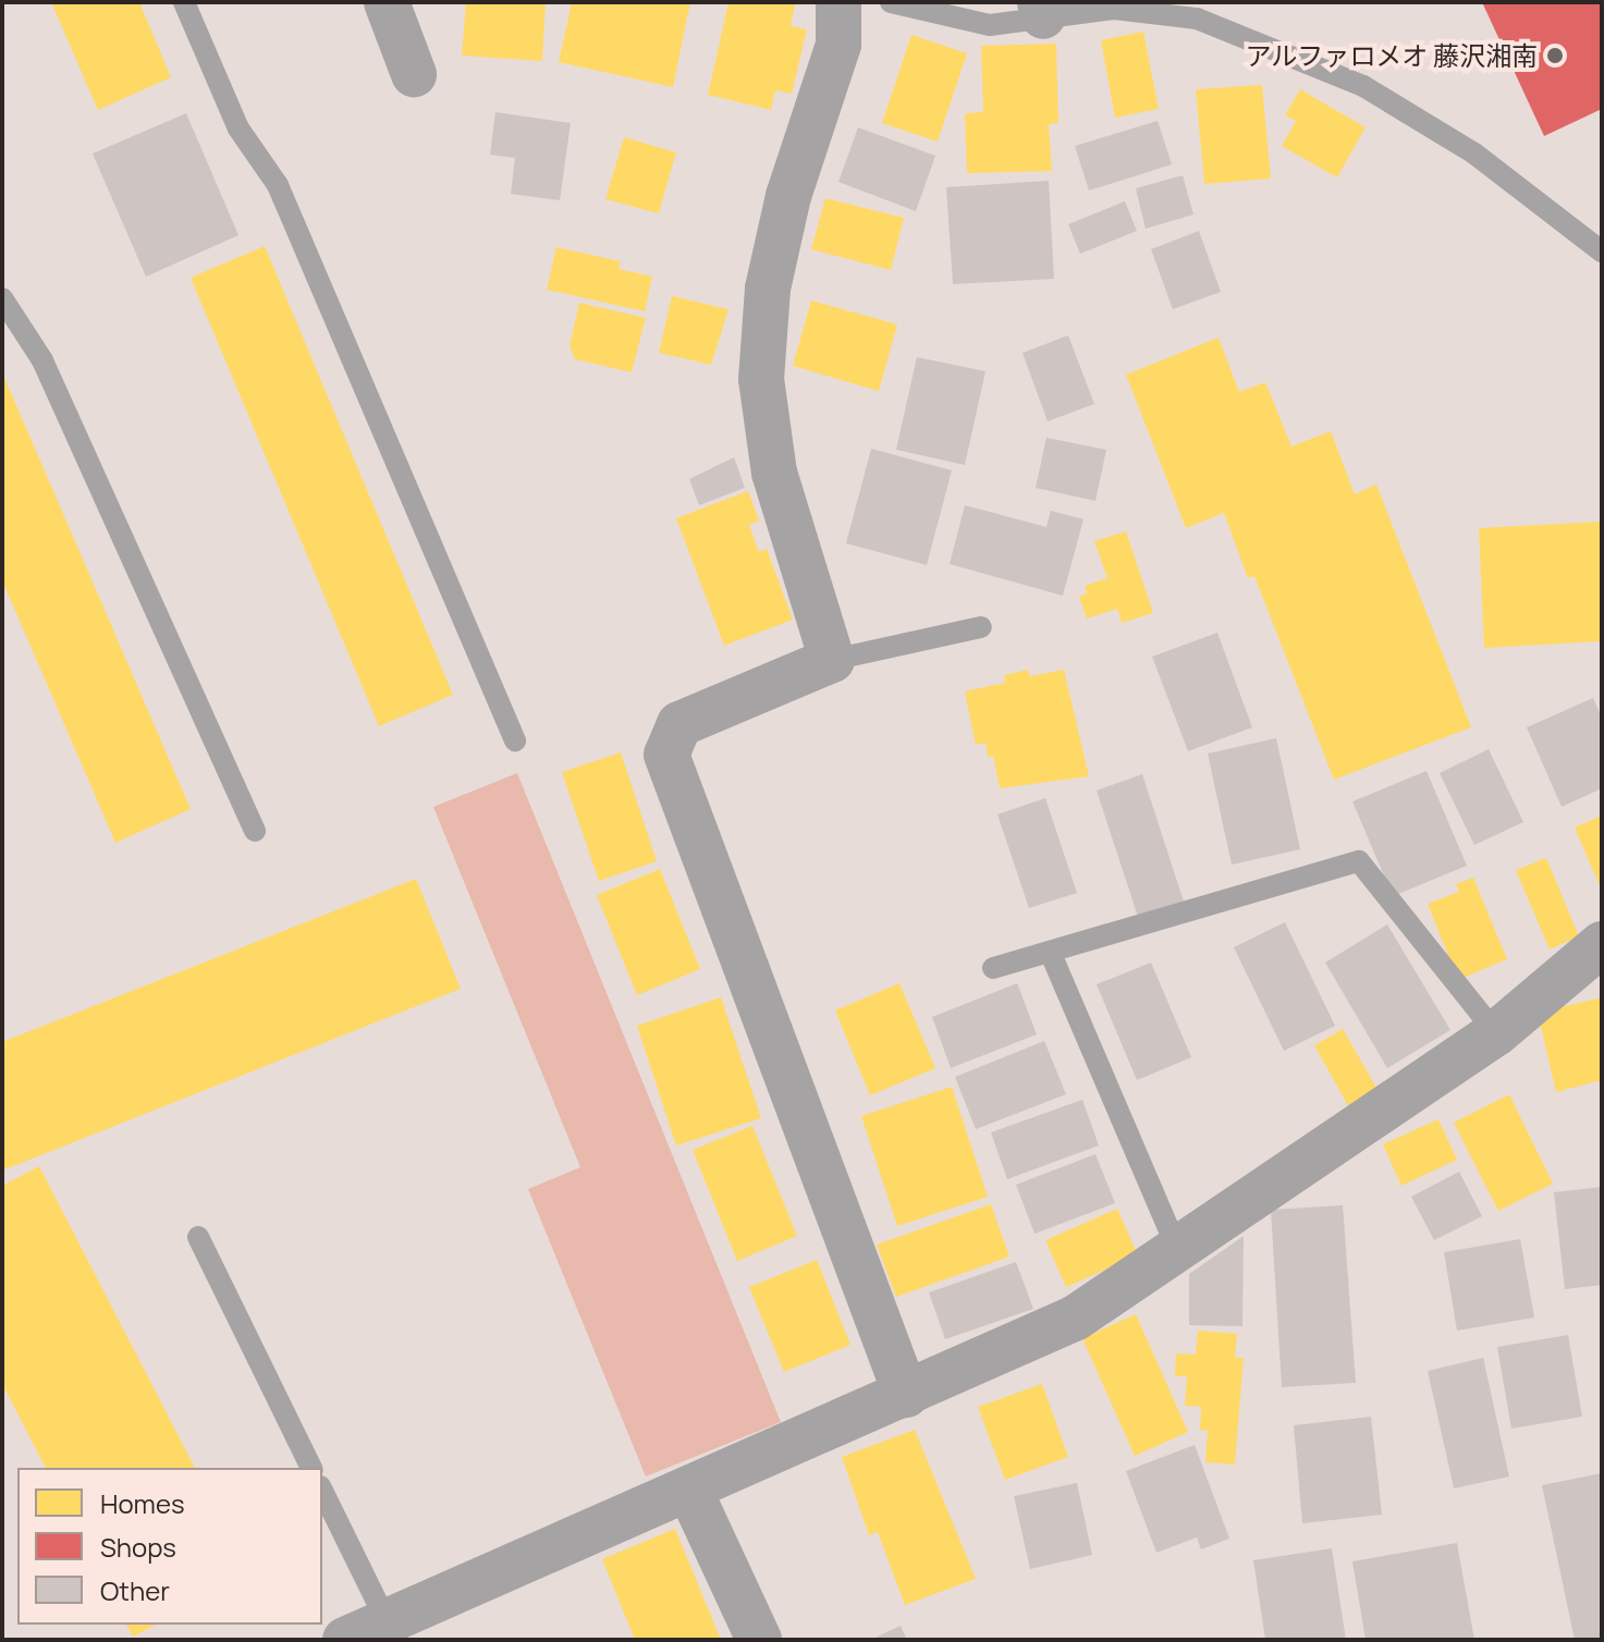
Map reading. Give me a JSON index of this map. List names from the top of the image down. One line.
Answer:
{"places":["アルファロメオ 藤沢湘南"],"legend":["Homes","Shops","Other"]}
